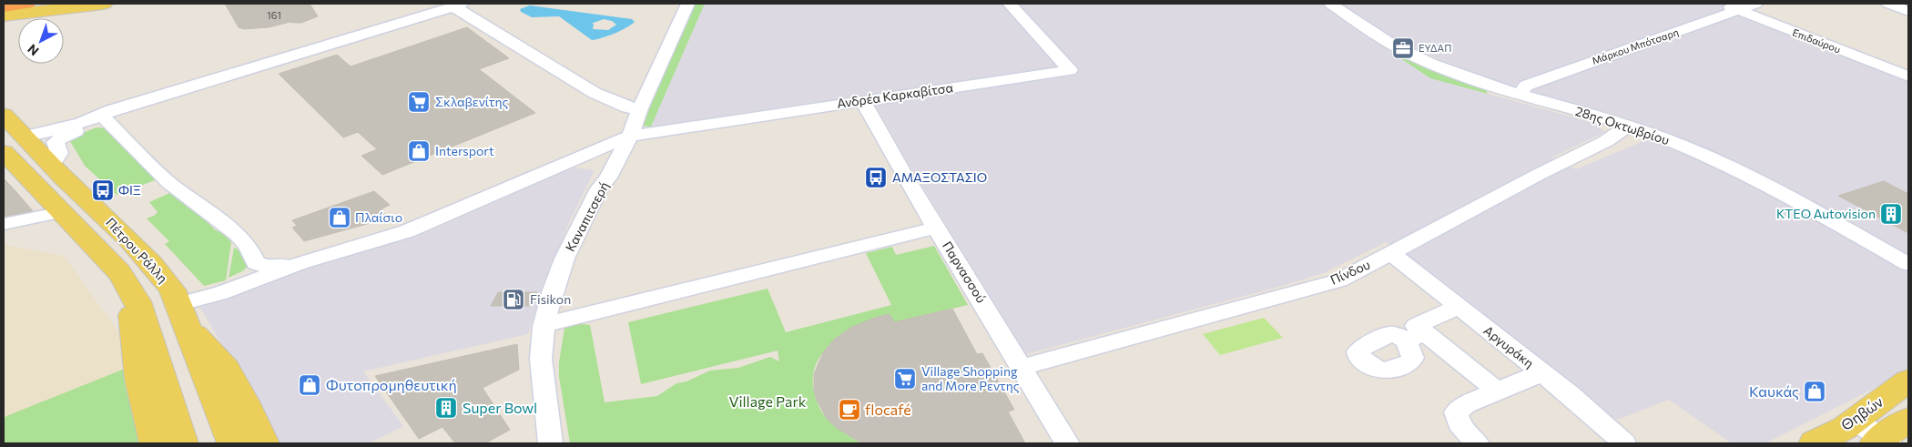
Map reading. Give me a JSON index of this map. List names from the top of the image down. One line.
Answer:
{"streets":{"main road":["Πέτρου Ράλλη","Θηβών"],"street":["Επιδαύρου","Μάρκου Μπότσαρη","Ανδρέα Καρκαβίτσα","28ης Οκτωβρίου","Καναπιτσερή","Παρνασσού","Πίνδου","Αργυράκη"]},"crossings":[["Επιδαύρου","Μάρκου Μπότσαρη"],["Μάρκου Μπότσαρη","28ης Οκτωβρίου"],["Ανδρέα Καρκαβίτσα","Καναπιτσερή"],["Ανδρέα Καρκαβίτσα","Παρνασσού"],["28ης Οκτωβρίου","Πίνδου"],["Παρνασσού","Πίνδου"],["Πίνδου","Αργυράκη"]],"parks":["Village Park"],"places":{"office":["ΕΥΔΑΠ"],"supermarket":["Σκλαβενίτης","Village Shopping and More Ρεντης"],"shop":["Intersport","Πλαίσιο","Φυτοπρομηθευτική","Καυκάς"],"bus stop":["ΑΜΑΞΟΣΤΑΣΙΟ","ΦΙΞ"],"building":["ΚΤΕΟ Autovision","Super Bowl"],"fuel station":["Fisikon"],"cafe":["flocafé"]},"house_numbers":["161"],"north":"bottom left"}
